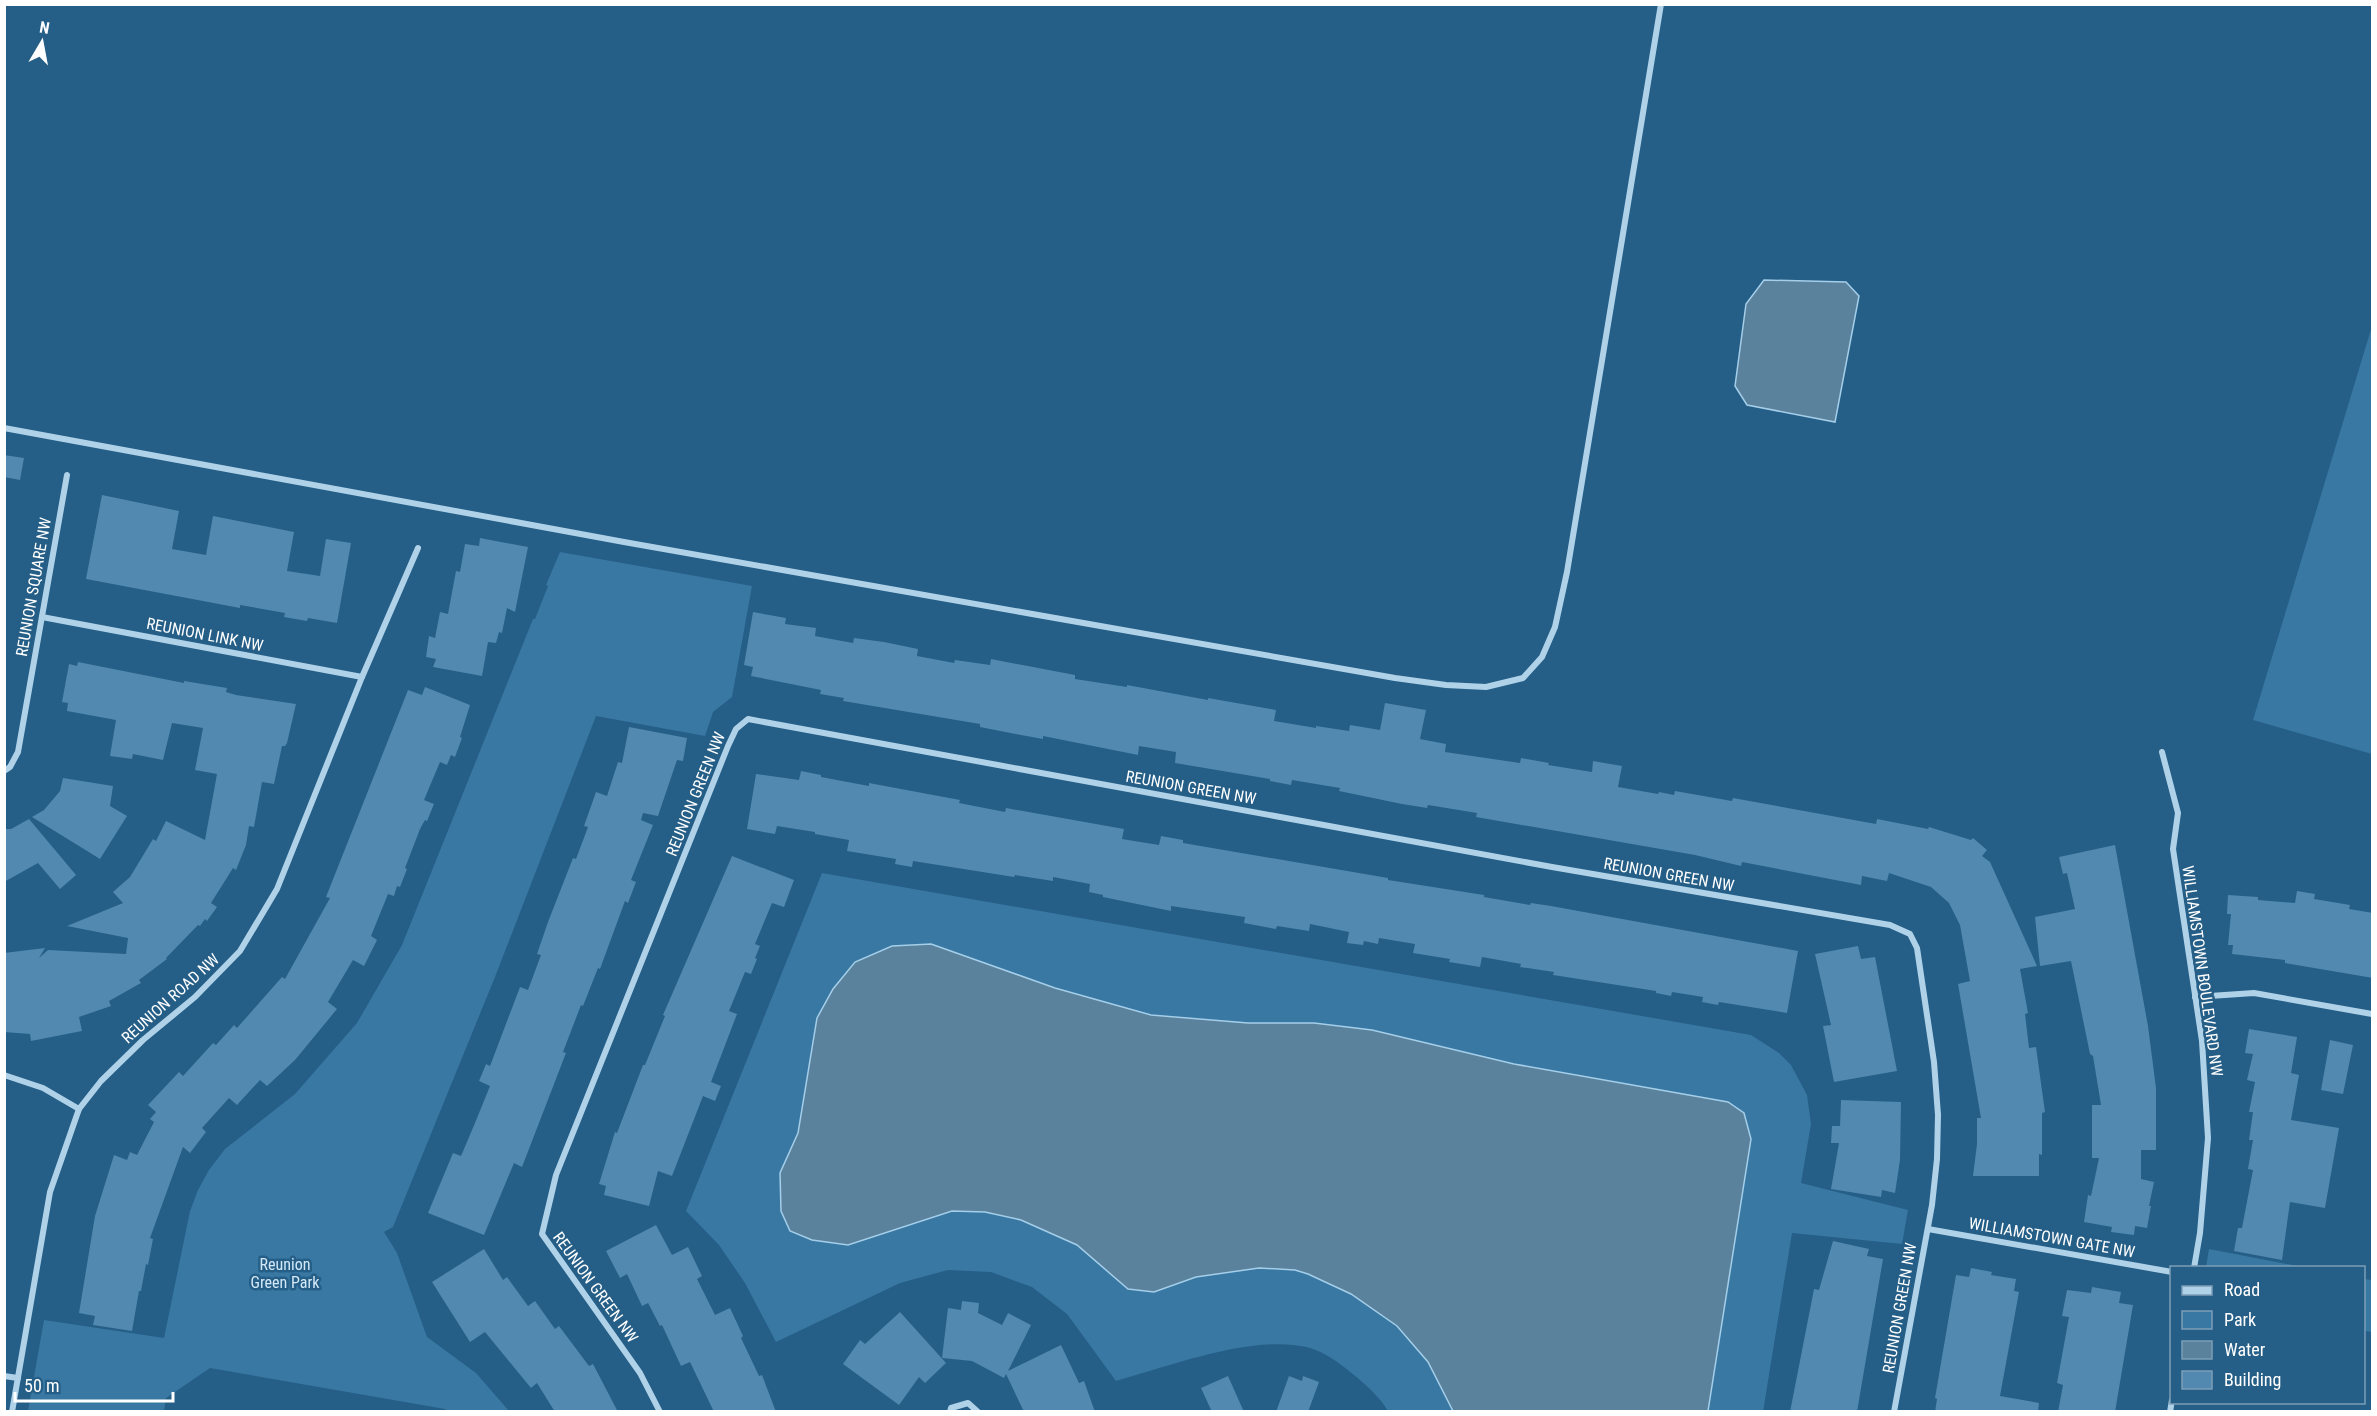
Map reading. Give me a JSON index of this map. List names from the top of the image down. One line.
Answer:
{"streets":{"street":["REUNION SQUARE NW","REUNION LINK NW","REUNION GREEN NW","WILLIAMSTOWN BOULEVARD NW","REUNION ROAD NW","WILLIAMSTOWN GATE NW"]},"crossings":[["REUNION SQUARE NW","REUNION LINK NW"],["REUNION LINK NW","REUNION ROAD NW"],["REUNION GREEN NW","WILLIAMSTOWN GATE NW"]],"parks":["Reunion Green Park"],"legend":["Road","Park","Water","Building"],"scale_bar":"50 m","north":"top"}
